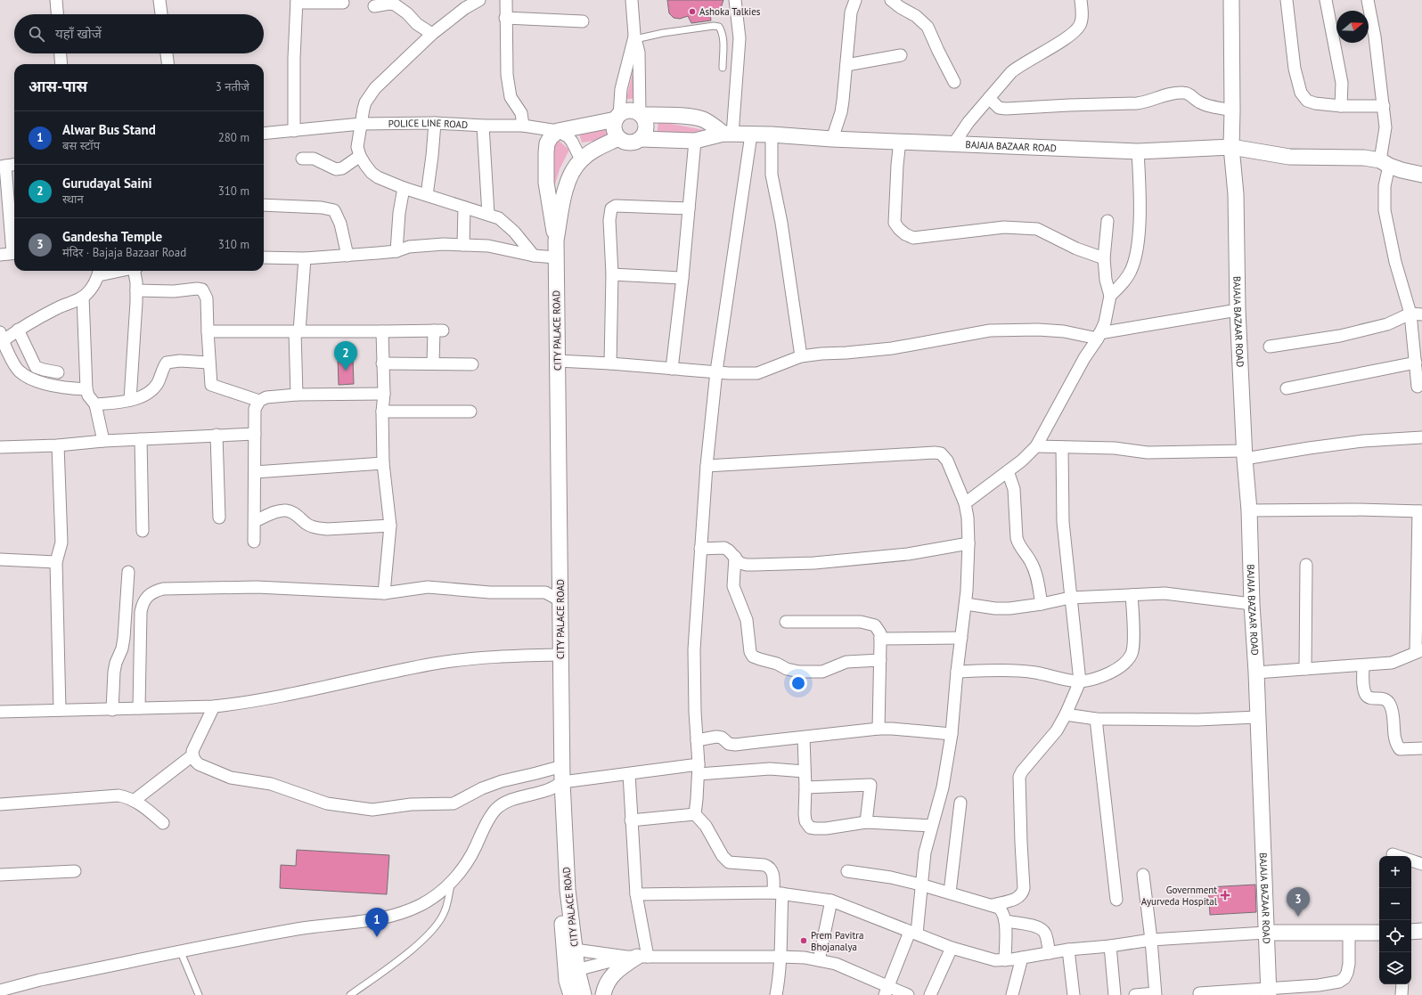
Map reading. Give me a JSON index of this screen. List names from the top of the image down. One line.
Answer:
{"streets":{"street":["POLICE LINE ROAD","BAJAJA BAZAAR ROAD","CITY PALACE ROAD"]},"crossings":[["POLICE LINE ROAD","CITY PALACE ROAD"]],"places":{"other":["Ashoka Talkies","Prem Pavitra Bhojanalya"],"health":["Government Ayurveda Hospital"]},"north":"right","page":{"search":"यहाँ खोजें","heading":["आस-पास","3 नतीजे"],"list":[{"mark":"1","name":"Alwar Bus Stand","note":"बस स्टॉप","value":"280 m"},{"mark":"2","name":"Gurudayal Saini","note":"स्थान","value":"310 m"},{"mark":"3","name":"Gandesha Temple","note":"मंदिर · Bajaja Bazaar Road","value":"310 m"}],"pins":["2","3","1"],"map_buttons":["+","−"]}}
